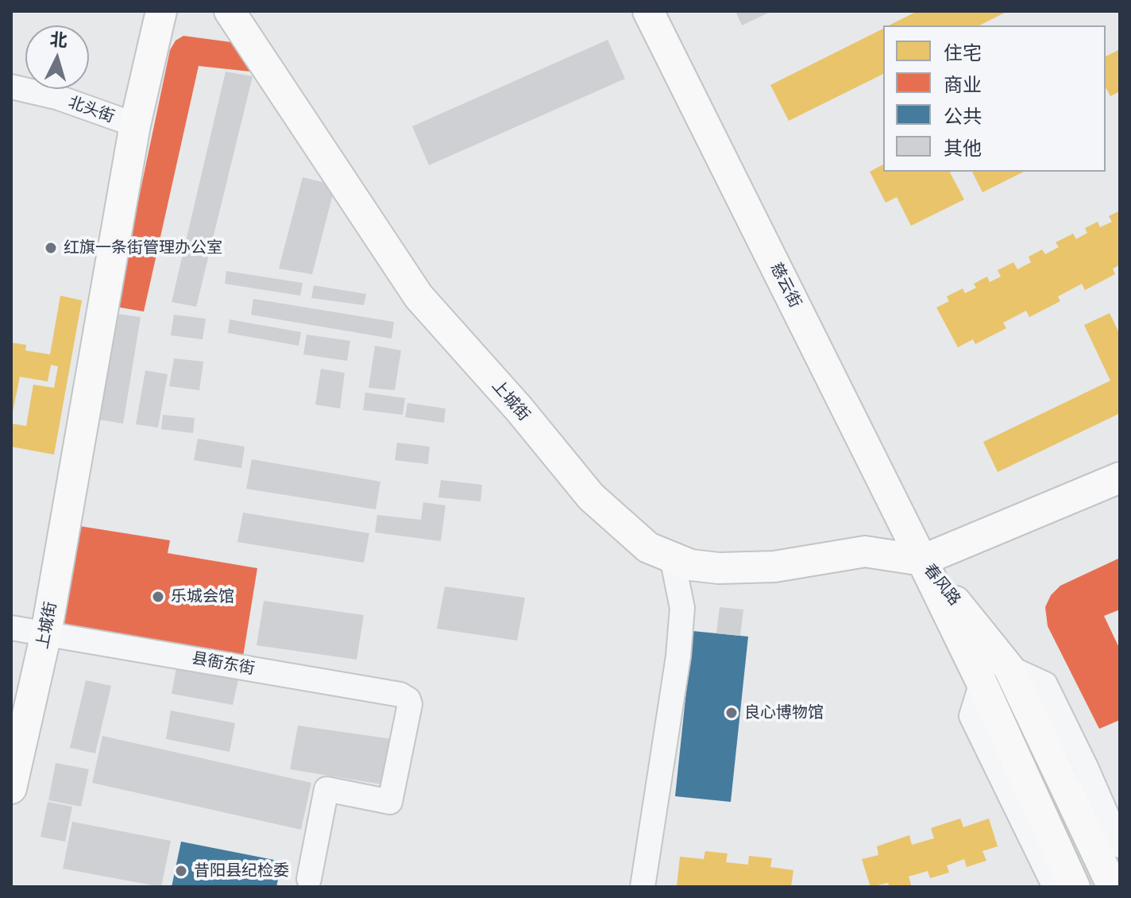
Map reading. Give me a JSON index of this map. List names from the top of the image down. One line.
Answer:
{"streets":{"main road":["慈云街","上城街","春风路"],"street":["北头街","县衙东街"]},"crossings":[["北头街","上城街"],["慈云街","上城街"],["慈云街","春风路"],["上城街","春风路"],["上城街","县衙东街"]],"places":["红旗一条街管理办公室","乐城会馆","良心博物馆","昔阳县纪检委"],"legend":["住宅","商业","公共","其他"],"north":"top"}
